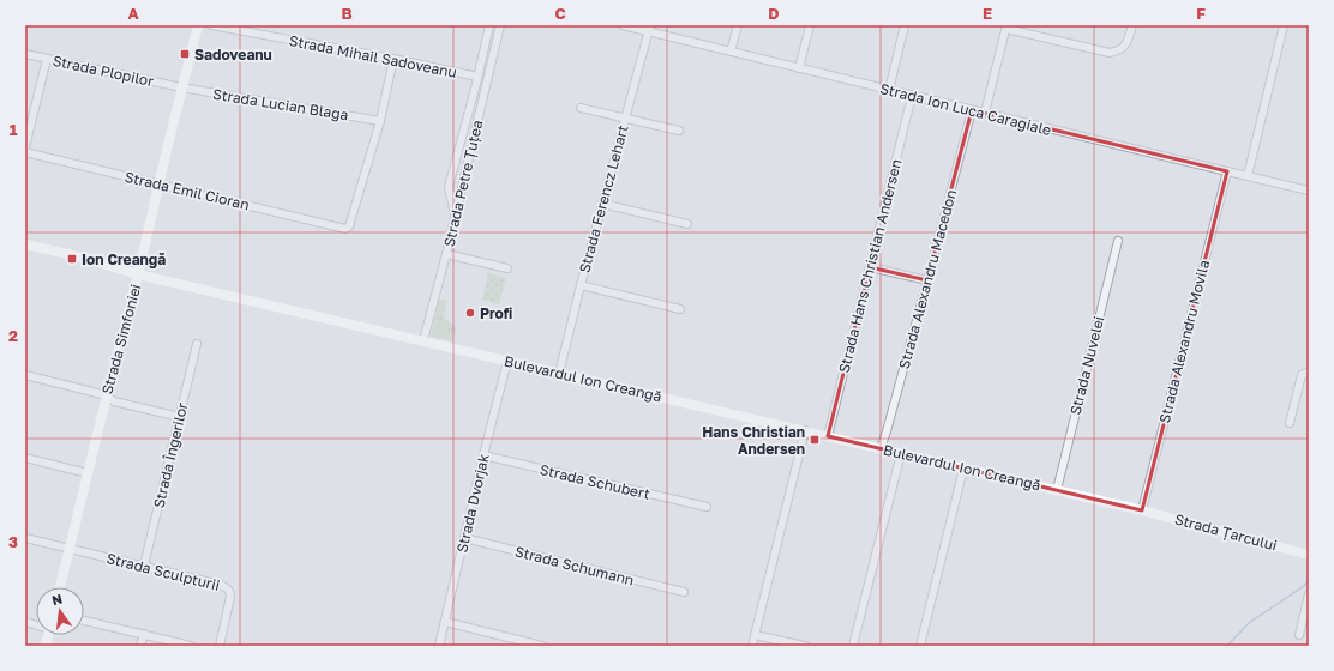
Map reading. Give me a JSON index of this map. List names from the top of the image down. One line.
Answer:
{"streets":{"street":["Strada Mihail Sadoveanu","Strada Plopilor","Strada Lucian Blaga","Strada Ion Luca Caragiale","Strada Petre Țuțea","Strada Emil Cioran","Strada Ferencz Lehart","Strada Hans Christian Andersen","Strada Alexandru Macedon","Strada Simfoniei","Strada Alexandru Movila","Strada Nuvelei","Bulevardul Ion Creangă","Strada Îngerilor","Strada Schubert","Strada Dvorjak","Strada Țarcului","Strada Schumann","Strada Sculpturii"]},"crossings":[["Strada Mihail Sadoveanu","Strada Petre Țuțea"],["Strada Plopilor","Strada Lucian Blaga"],["Strada Plopilor","Strada Simfoniei"],["Strada Lucian Blaga","Strada Emil Cioran"],["Strada Lucian Blaga","Strada Simfoniei"],["Strada Ion Luca Caragiale","Strada Ferencz Lehart"],["Strada Ion Luca Caragiale","Strada Hans Christian Andersen"],["Strada Ion Luca Caragiale","Strada Alexandru Macedon"],["Strada Ion Luca Caragiale","Strada Alexandru Movila"],["Strada Petre Țuțea","Bulevardul Ion Creangă"],["Strada Emil Cioran","Strada Simfoniei"],["Strada Ferencz Lehart","Bulevardul Ion Creangă"],["Strada Hans Christian Andersen","Bulevardul Ion Creangă"],["Strada Alexandru Macedon","Bulevardul Ion Creangă"],["Strada Simfoniei","Bulevardul Ion Creangă"],["Strada Simfoniei","Strada Sculpturii"],["Strada Alexandru Movila","Bulevardul Ion Creangă"],["Strada Alexandru Movila","Strada Țarcului"],["Strada Nuvelei","Bulevardul Ion Creangă"],["Bulevardul Ion Creangă","Strada Dvorjak"],["Bulevardul Ion Creangă","Strada Țarcului"],["Strada Îngerilor","Strada Sculpturii"],["Strada Schubert","Strada Dvorjak"],["Strada Dvorjak","Strada Schumann"]],"places":{"transit":["Sadoveanu","Ion Creangă","Hans Christian Andersen"],"other":["Profi"]},"north":"top","grid":{"columns":["A","B","C","D","E","F"],"rows":["1","2","3"]}}
